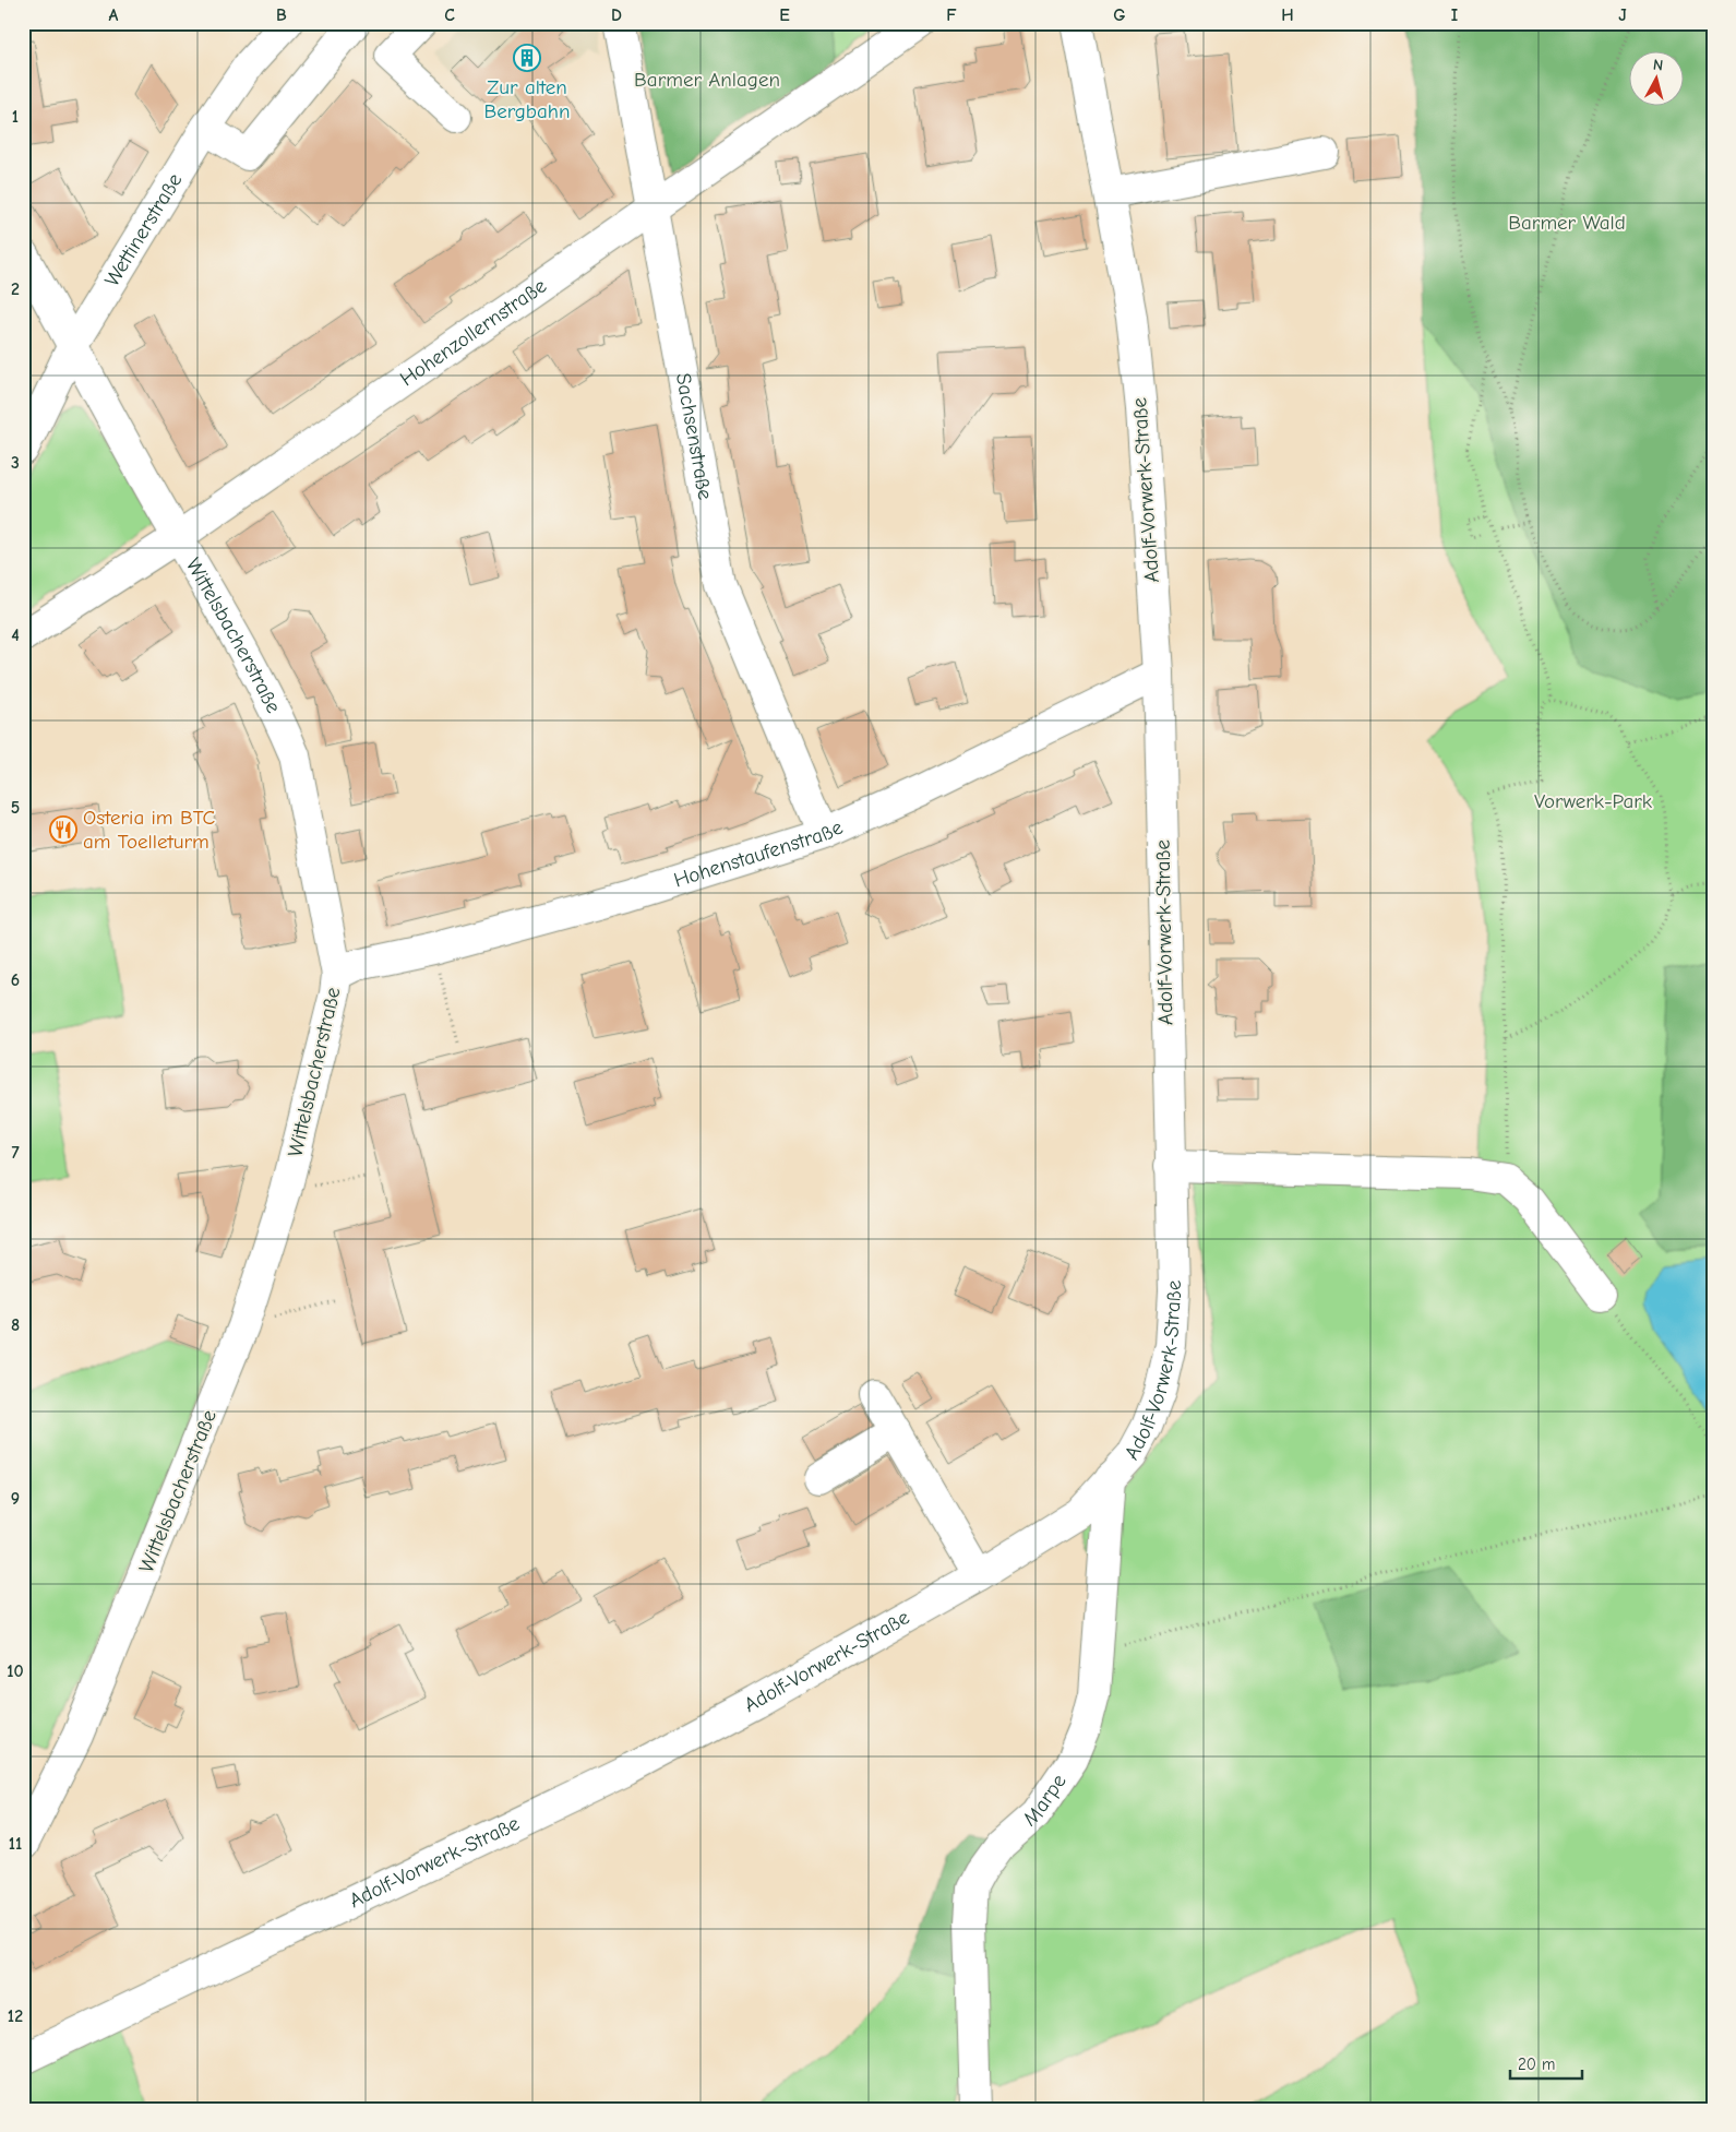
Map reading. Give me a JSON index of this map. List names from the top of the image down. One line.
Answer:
{"streets":{"street":["Wettinerstraße","Hohenzollernstraße","Sachsenstraße","Adolf-Vorwerk-Straße","Wittelsbacherstraße","Hohenstaufenstraße","Marpe"]},"crossings":[["Wettinerstraße","Wittelsbacherstraße"],["Hohenzollernstraße","Sachsenstraße"],["Hohenzollernstraße","Wittelsbacherstraße"],["Sachsenstraße","Hohenstaufenstraße"],["Adolf-Vorwerk-Straße","Hohenstaufenstraße"],["Adolf-Vorwerk-Straße","Marpe"],["Wittelsbacherstraße","Hohenstaufenstraße"]],"parks":["Barmer Anlagen","Barmer Wald","Vorwerk-Park"],"places":{"building":["Zur alten Bergbahn"],"restaurant":["Osteria im BTC am Toelleturm"]},"scale_bar":"20 m","north":"top","grid":{"columns":["A","B","C","D","E","F","G","H","I","J"],"rows":["1","2","3","4","5","6","7","8","9","10","11","12"]}}
